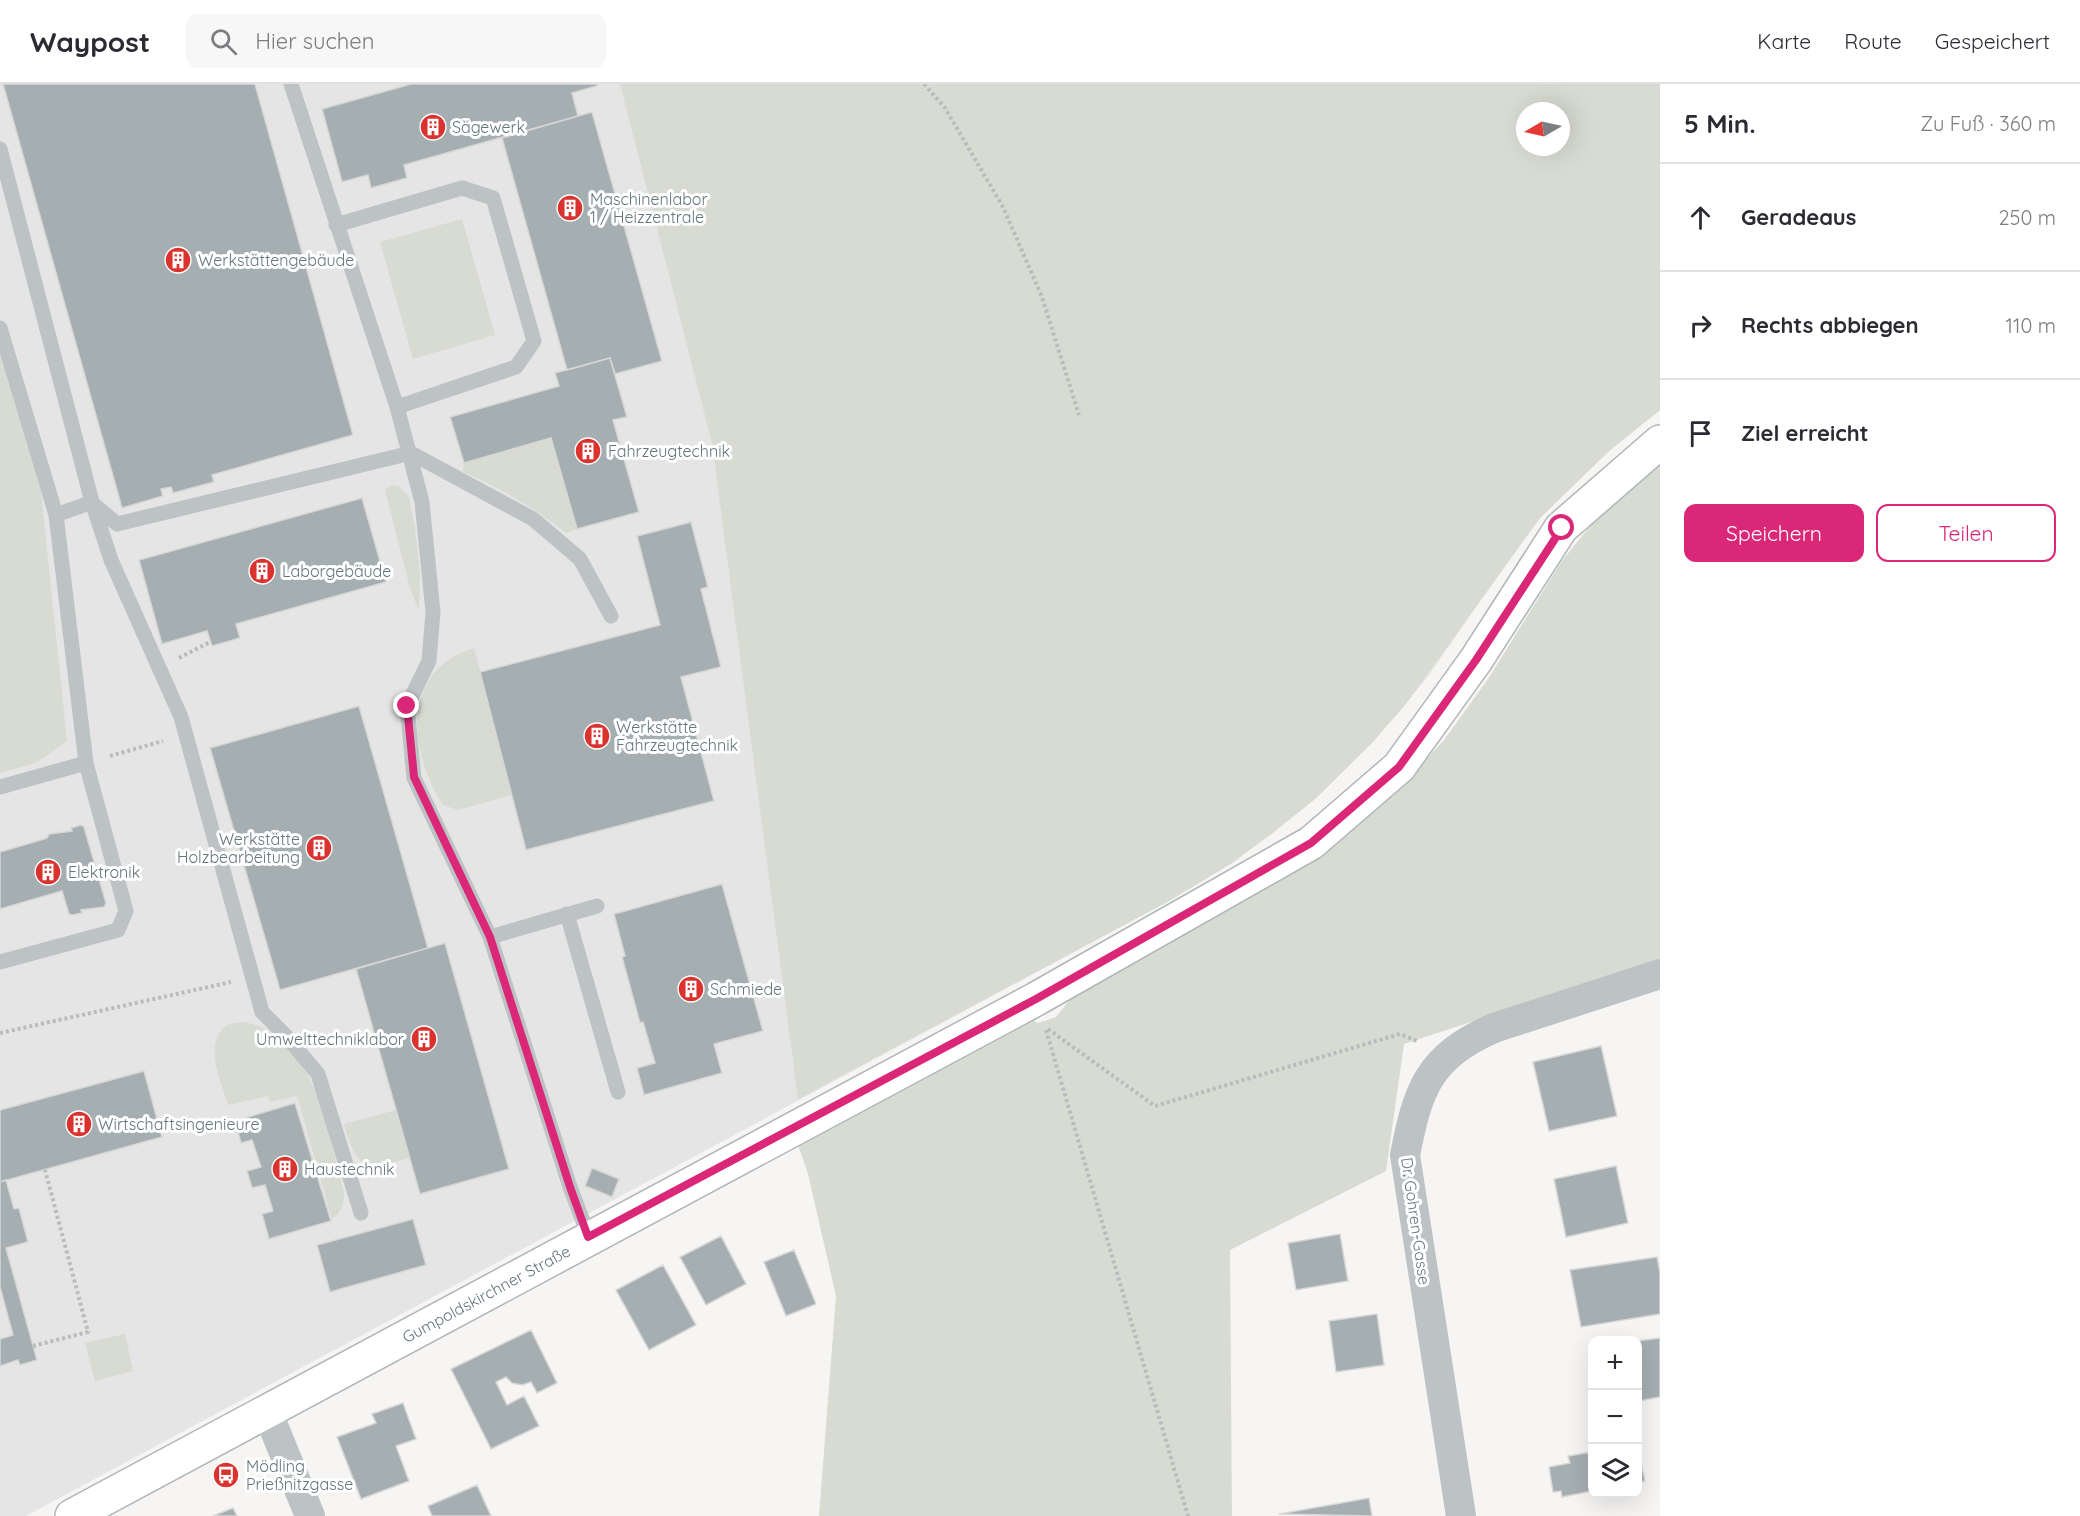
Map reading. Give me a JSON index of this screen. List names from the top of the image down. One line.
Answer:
{"streets":{"main road":["Gumpoldskirchner Straße"],"street":["Dr. Gohren-Gasse"]},"places":{"building":["Sägewerk","Maschinenlabor 1 / Heizzentrale","Werkstättengebäude","Fahrzeugtechnik","Laborgebäude","Werkstätte Fahrzeugtechnik","Werkstätte Holzbearbeitung","Elektronik","Schmiede","Umwelttechniklabor","Wirtschaftsingenieure","Haustechnik"],"bus stop":["Mödling Prießnitzgasse"]},"north":"left","page":{"header":"Waypost","search":"Hier suchen","nav":["Karte","Route","Gespeichert"],"heading":["5 Min.","Zu Fuß · 360 m"],"list":[["Geradeaus","250 m"],["Rechts abbiegen","110 m"],"Ziel erreicht"],"buttons":["Speichern","Teilen"],"map_buttons":["+","−"]}}
